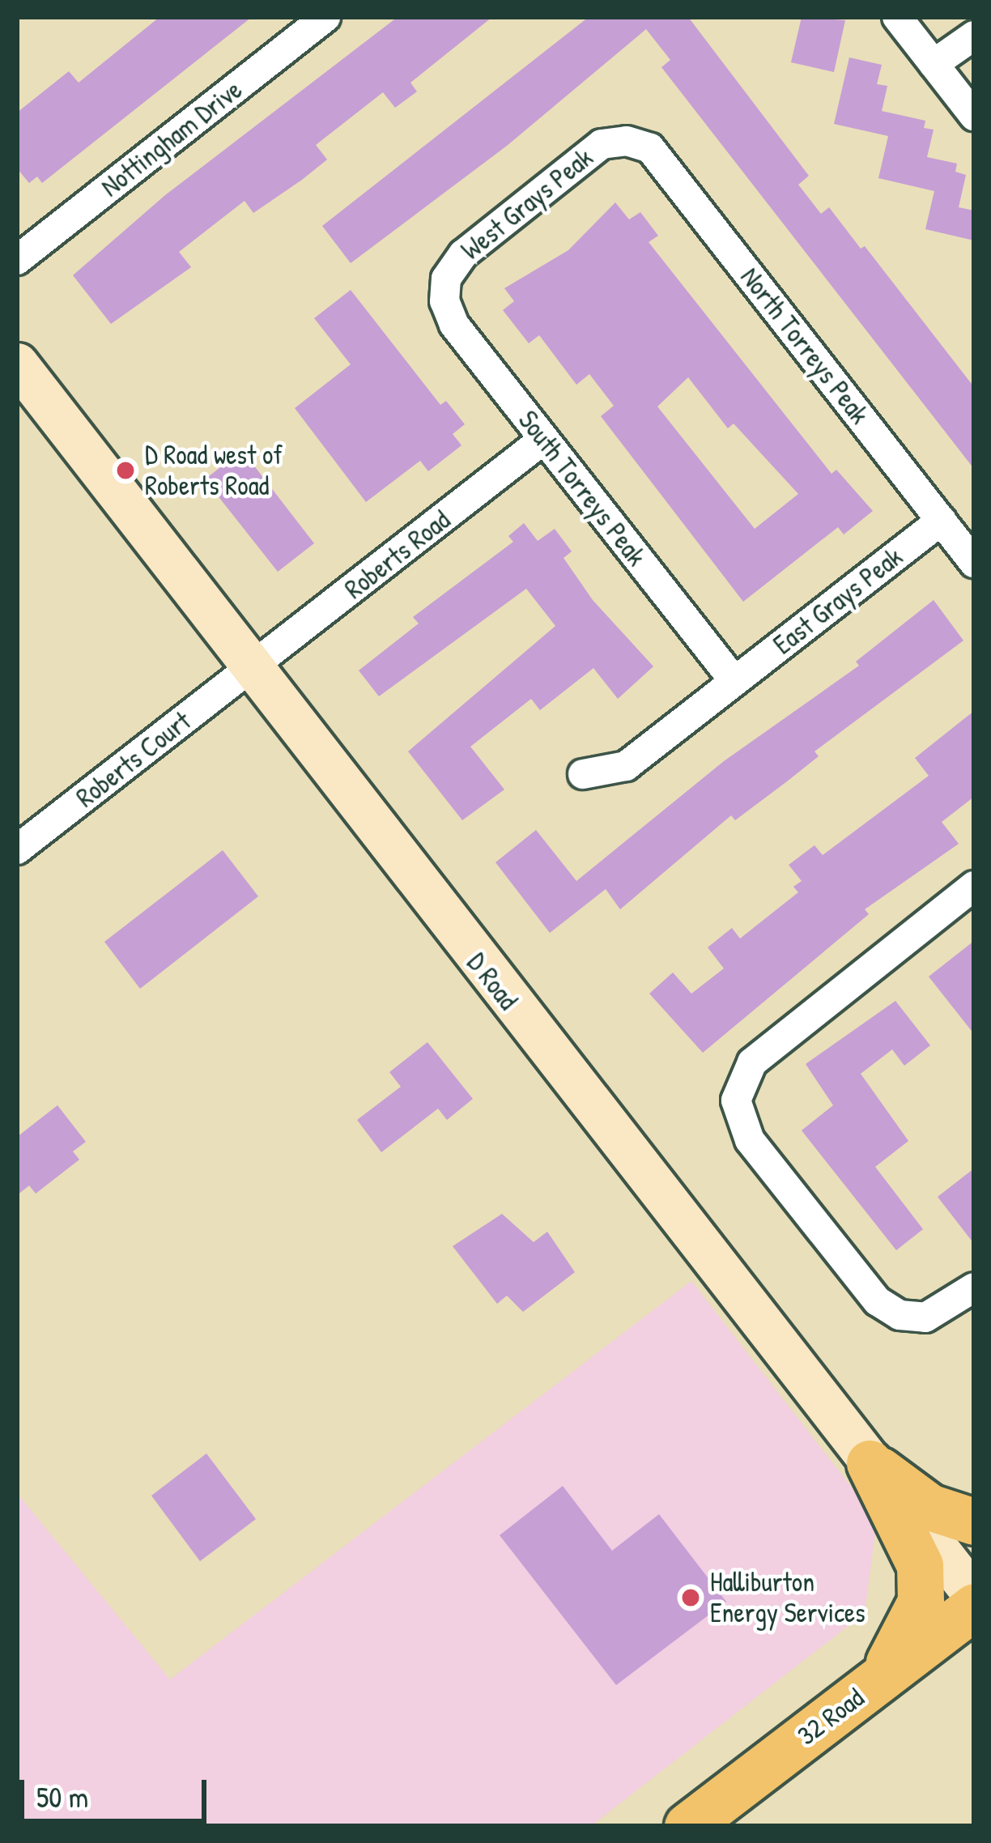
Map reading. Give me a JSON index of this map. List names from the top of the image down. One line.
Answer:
{"streets":{"main road":["32 Road"],"street":["Nottingham Drive","West Grays Peak","North Torreys Peak","South Torreys Peak","Roberts Road","East Grays Peak","Roberts Court","D Road"]},"crossings":[["West Grays Peak","North Torreys Peak"],["West Grays Peak","South Torreys Peak"],["North Torreys Peak","East Grays Peak"],["South Torreys Peak","Roberts Road"],["South Torreys Peak","East Grays Peak"],["Roberts Road","Roberts Court"],["Roberts Road","D Road"],["Roberts Court","D Road"]],"places":["D Road west of Roberts Road","Halliburton Energy Services"],"scale_bar":"50 m"}
